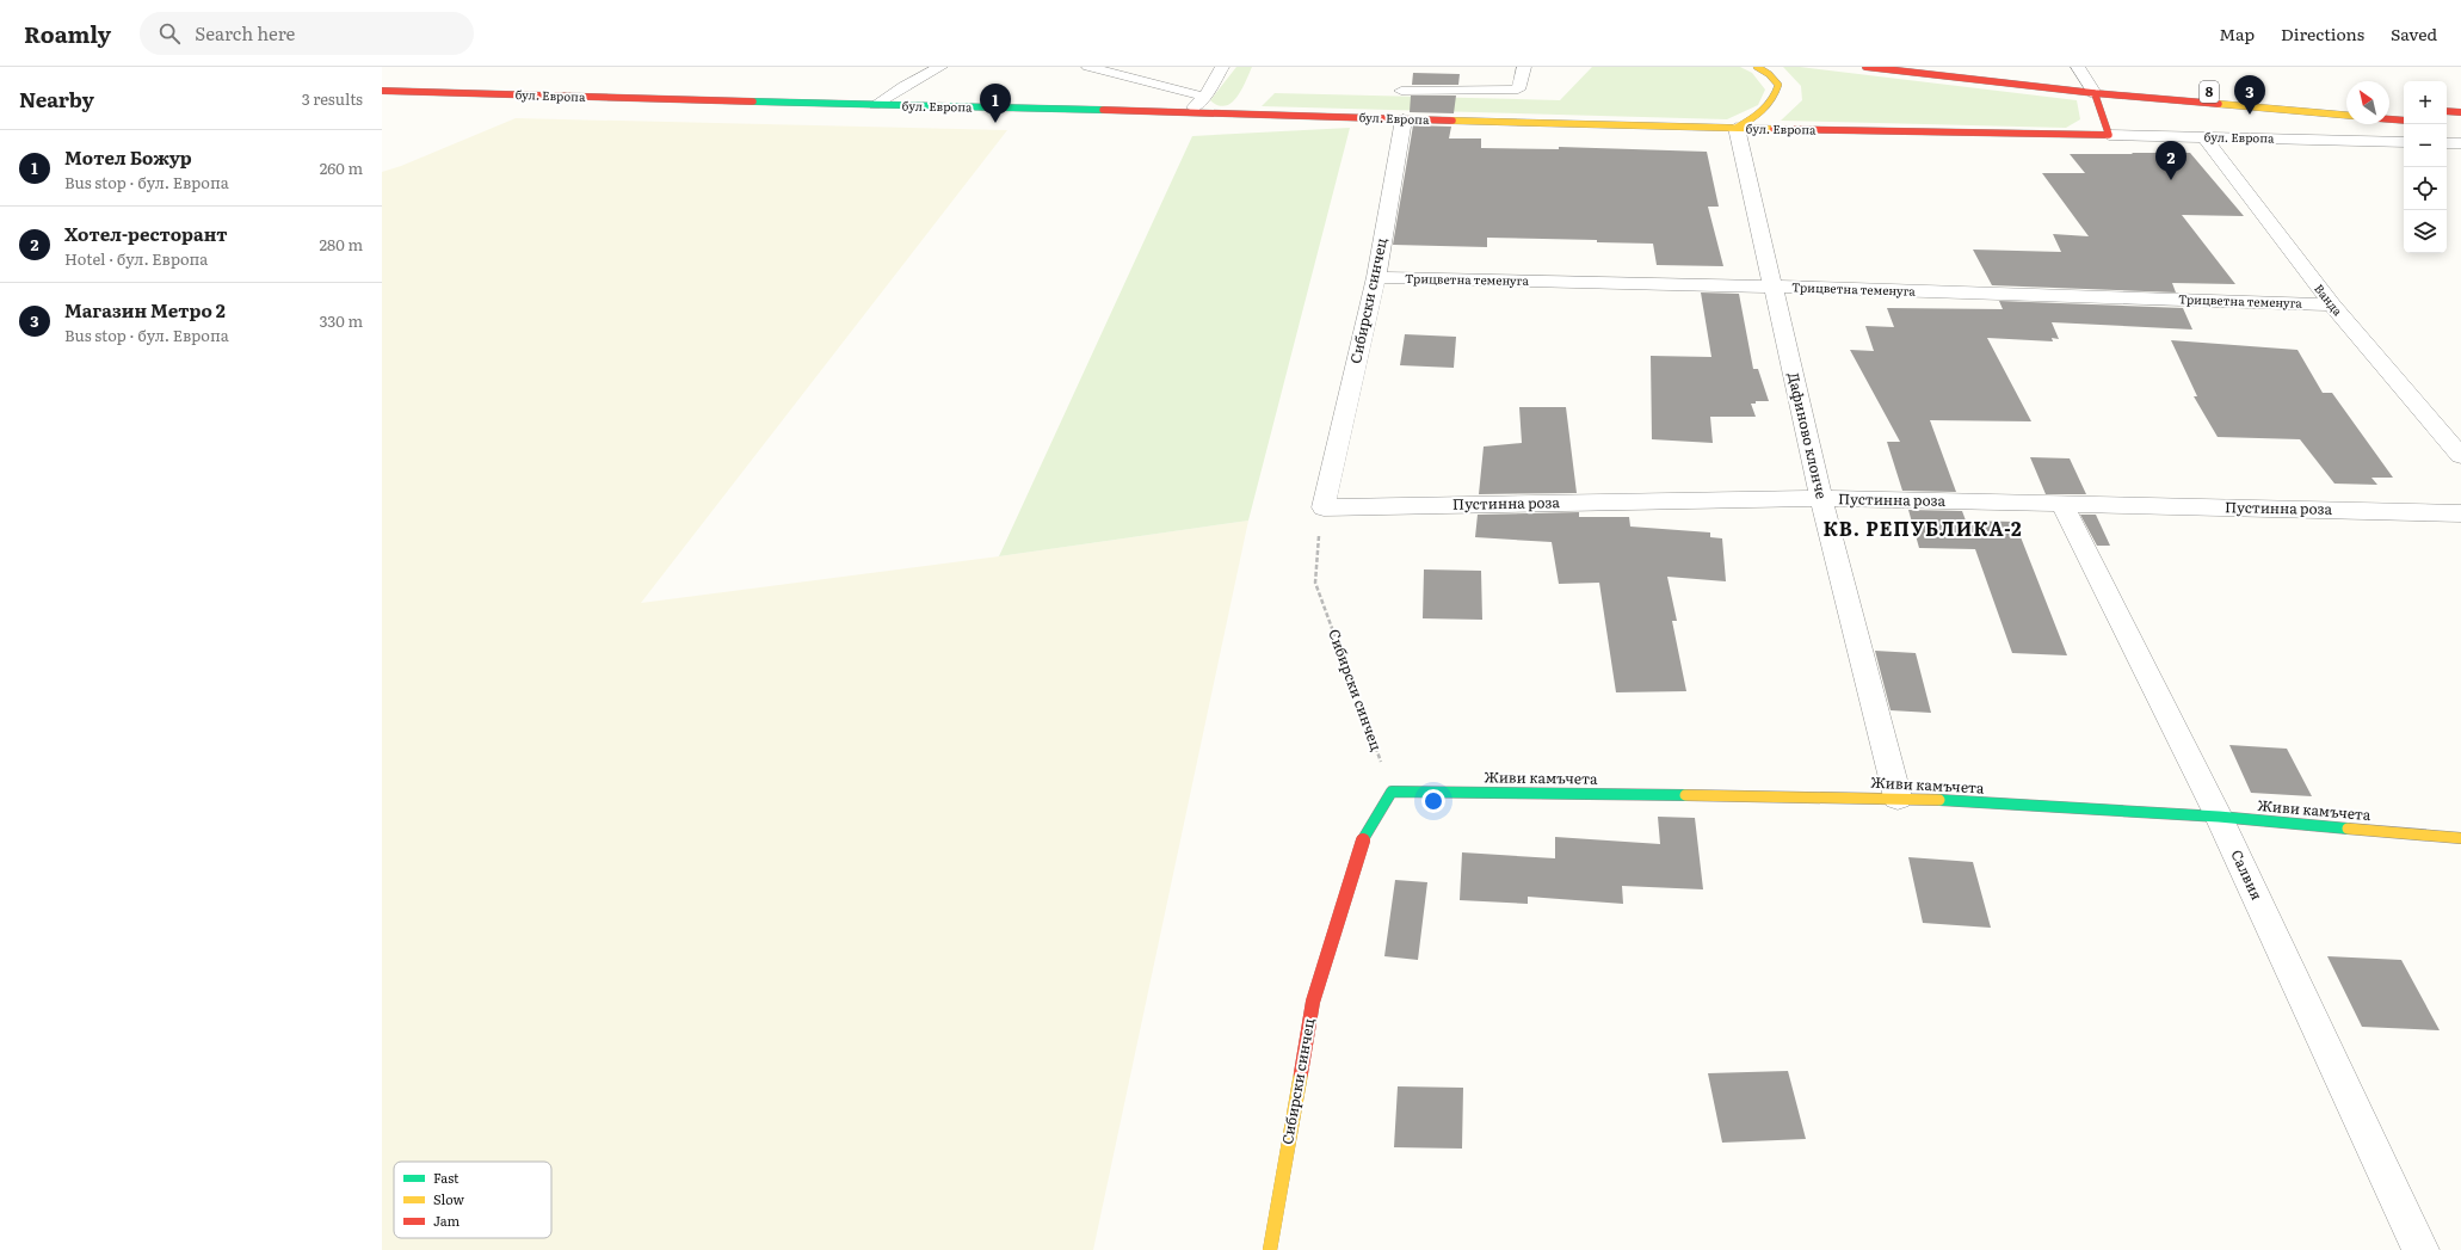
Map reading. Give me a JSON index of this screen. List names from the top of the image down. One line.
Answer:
{"streets":{"street":["8","бул. Европа","Трицветна теменуга","Ванда","Сибирски синчец","Дафиново клонче","Пустинна роза","Живи камъчета","Салвия"]},"crossings":[["бул. Европа","Ванда"],["бул. Европа","Сибирски синчец"],["бул. Европа","Дафиново клонче"],["Трицветна теменуга","Ванда"],["Трицветна теменуга","Сибирски синчец"],["Трицветна теменуга","Дафиново клонче"],["Сибирски синчец","Пустинна роза"],["Сибирски синчец","Живи камъчета"],["Дафиново клонче","Пустинна роза"],["Дафиново клонче","Живи камъчета"],["Пустинна роза","Салвия"],["Живи камъчета","Салвия"]],"districts":["КВ. РЕПУБЛИКА-2"],"legend":["Fast","Slow","Jam"],"north":"top left","page":{"header":"Roamly","search":"Search here","nav":["Map","Directions","Saved"],"heading":["Nearby","3 results"],"pins":["3","1","2"],"map_buttons":["+","−"],"list":[{"mark":"1","name":"Мотел Божур","note":"Bus stop · бул. Европа","value":"260 m"},{"mark":"2","name":"Хотел-ресторант","note":"Hotel · бул. Европа","value":"280 m"},{"mark":"3","name":"Магазин Метро 2","note":"Bus stop · бул. Европа","value":"330 m"}]}}
